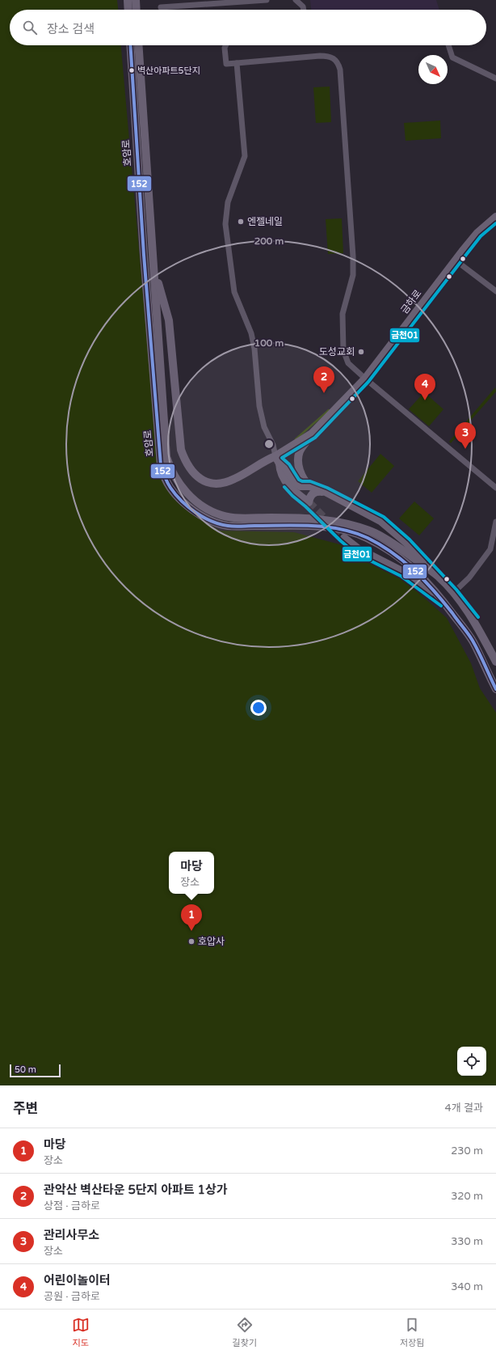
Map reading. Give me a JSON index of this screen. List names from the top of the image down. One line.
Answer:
{"streets":{"main road":["호암로","금하로"]},"crossings":[["호암로","금하로"]],"places":["벽산아파트5단지","엔젤네일","도성교회","호압사"],"lines":["transit line 152","transit line 금천01"],"scale_bar":"50 m","north":"bottom right","page":{"search":"장소 검색","pins":["2","4","3","1"],"popup":["마당","장소"],"scale":"50 m","heading":["주변","4개 결과"],"list":[{"mark":"1","name":"마당","note":"장소","value":"230 m"},{"mark":"2","name":"관악산 벽산타운 5단지 아파트 1상가","note":"상점 · 금하로","value":"320 m"},{"mark":"3","name":"관리사무소","note":"장소","value":"330 m"},{"mark":"4","name":"어린이놀이터","note":"공원 · 금하로","value":"340 m"}],"nav":["지도","길찾기","저장됨"]},"rings":["200 m","100 m"]}
